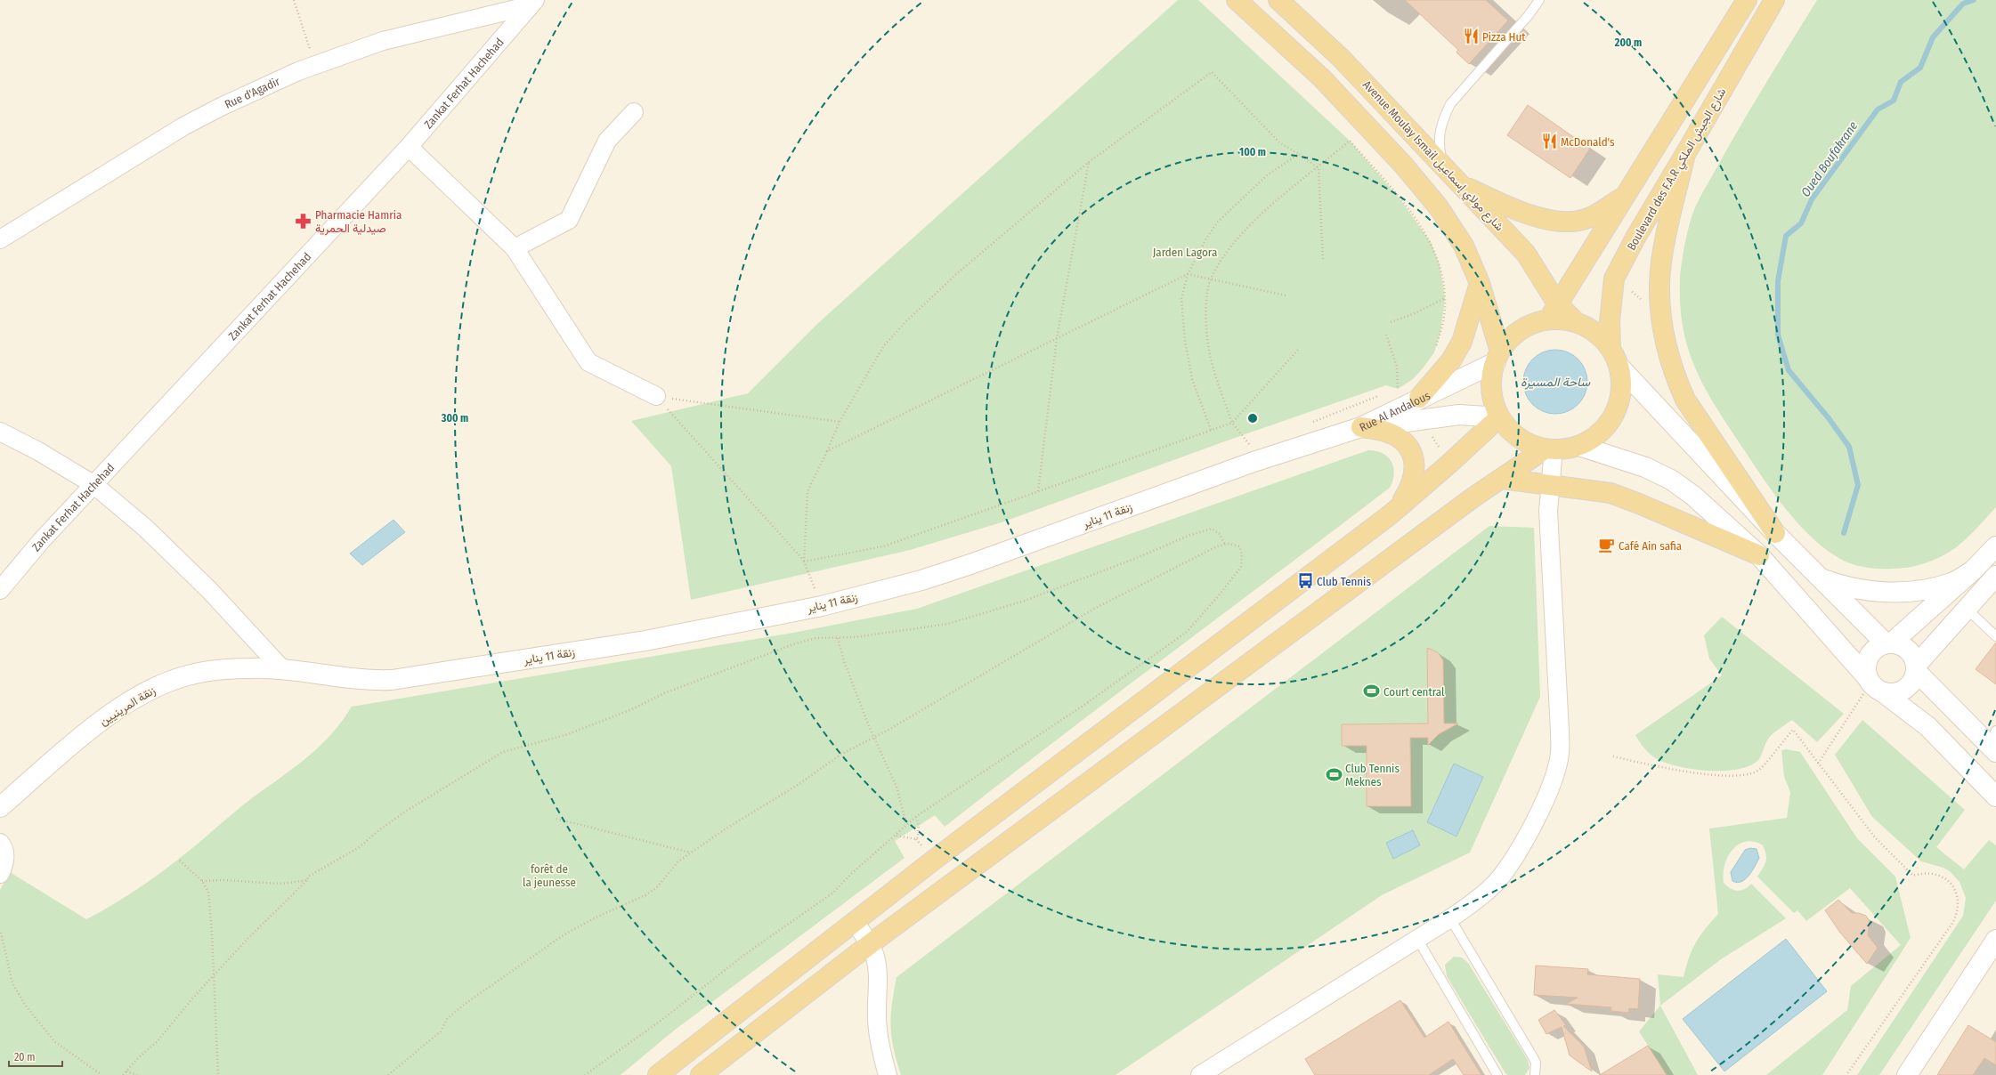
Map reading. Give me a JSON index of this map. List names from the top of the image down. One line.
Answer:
{"streets":{"main road":["Avenue Moulay Ismail شارع مولاي إسماعيل","Boulevard des F.A.R شارع الجيش الملكي","Rue Al Andalous","زنقة 11 يناير","زنقة المرينيين"],"street":["Zankat Ferhat Hachehad","Rue d'Agadir"]},"crossings":[["Zankat Ferhat Hachehad","Rue d'Agadir"],["Rue Al Andalous","زنقة 11 يناير"],["زنقة 11 يناير","زنقة المرينيين"]],"water":["Oued Boufakrane","ساحة المسيرة"],"parks":["Jarden Lagora","forêt de la jeunesse"],"places":{"restaurant":["Pizza Hut","McDonald's"],"pharmacy":["Pharmacie Hamria صيدلية الحمرية"],"cafe":["Café Ain safia"],"bus stop":["Club Tennis"],"sports":["Court central","Club Tennis Meknes"]},"scale_bar":"20 m","rings":["200 m","100 m","300 m"]}
